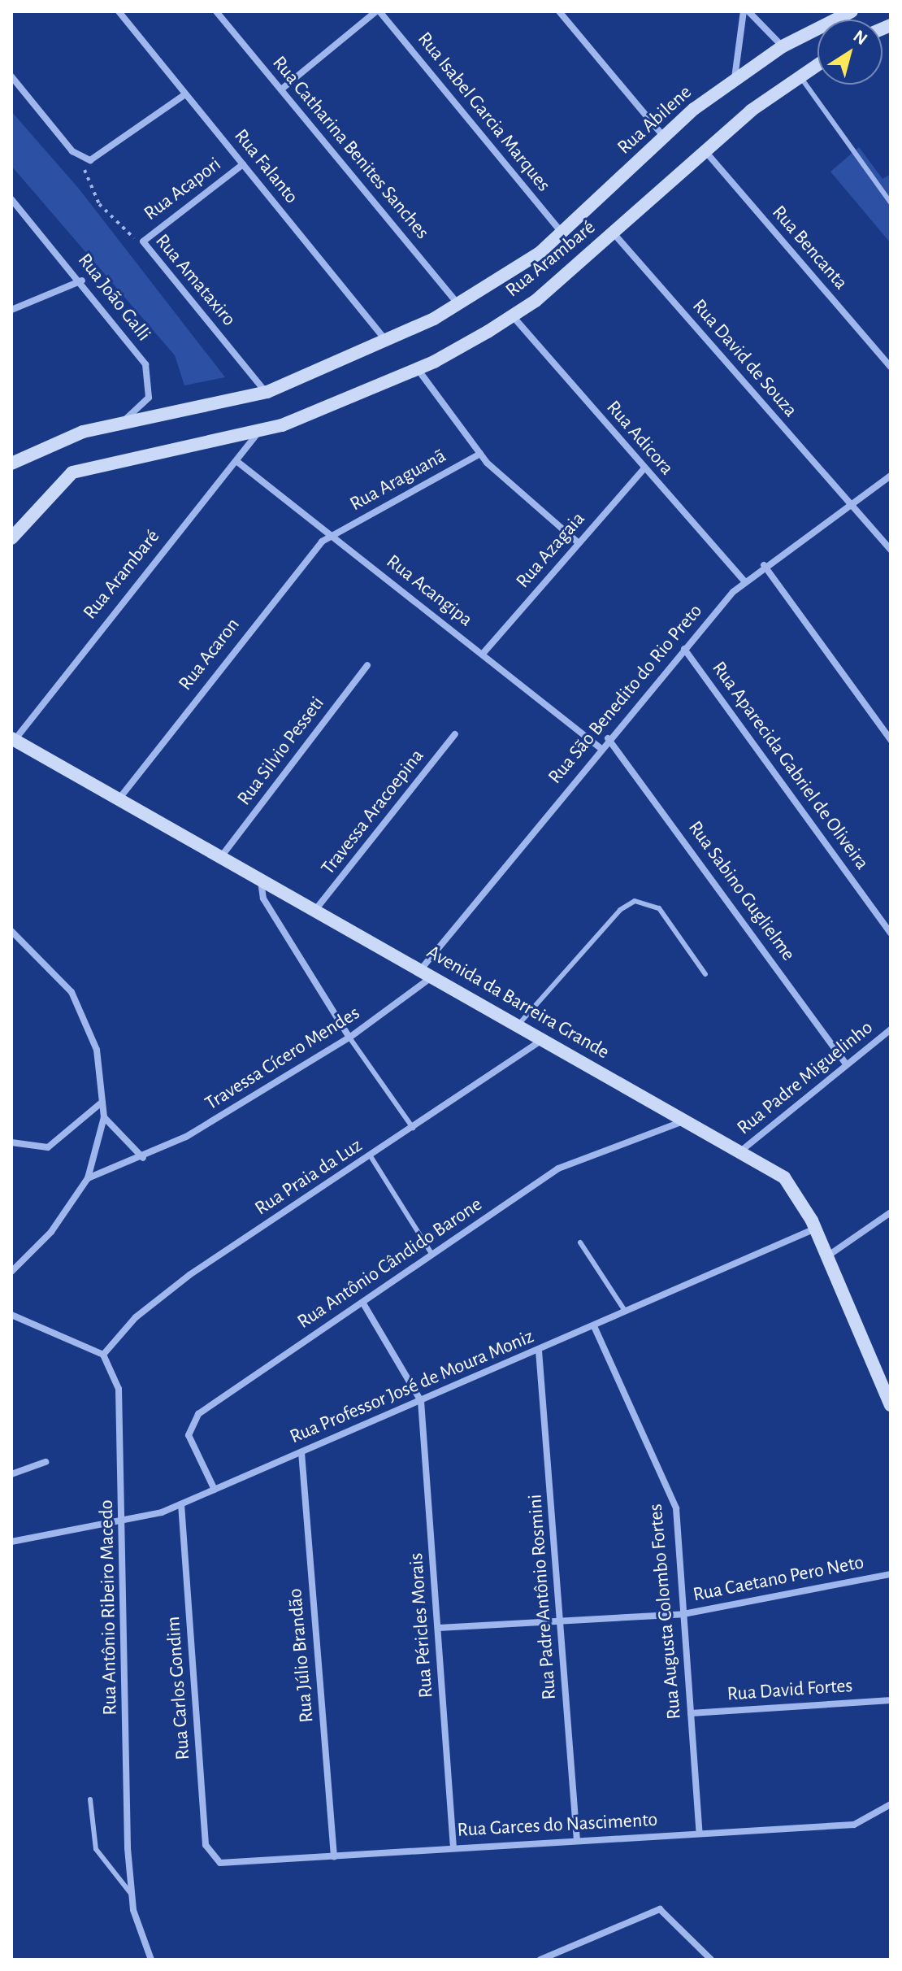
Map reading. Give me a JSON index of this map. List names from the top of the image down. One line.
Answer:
{"streets":{"main road":["Rua Abilene","Rua Arambaré","Avenida da Barreira Grande"],"street":["Rua Isabel Garcia Marques","Rua Catharina Benites Sanches","Rua Falanto","Rua Acapori","Rua Bencanta","Rua Amataxiro","Rua João Galli","Rua David de Souza","Rua Adicora","Rua Araguanã","Rua Azagaia","Rua Acangipa","Rua Acaron","Rua São Benedito do Rio Preto","Rua Silvio Pesseti","Rua Aparecida Gabriel de Oliveira","Travessa Aracoepina","Rua Sabino Guglielme","Travessa Cícero Mendes","Rua Padre Miguelinho","Rua Praia da Luz","Rua Antônio Cândido Barone","Rua Professor José de Moura Moniz","Rua Caetano Pero Neto","Rua Padre Antônio Rosmini","Rua Antônio Ribeiro Macedo","Rua Augusta Colombo Fortes","Rua Péricles Morais","Rua Júlio Brandão","Rua Carlos Gondim","Rua David Fortes","Rua Garces do Nascimento"]},"crossings":[["Rua Isabel Garcia Marques","Rua Abilene"],["Rua Isabel Garcia Marques","Rua Arambaré"],["Rua Abilene","Rua Arambaré"],["Rua Catharina Benites Sanches","Rua Arambaré"],["Rua Falanto","Rua Acapori"],["Rua Falanto","Rua Arambaré"],["Rua Acapori","Rua Amataxiro"],["Rua Bencanta","Rua Arambaré"],["Rua Arambaré","Rua Amataxiro"],["Rua Arambaré","Rua João Galli"],["Rua Arambaré","Rua David de Souza"],["Rua Arambaré","Rua Adicora"],["Rua Arambaré","Rua Acangipa"],["Rua Arambaré","Avenida da Barreira Grande"],["Rua David de Souza","Rua São Benedito do Rio Preto"],["Rua Adicora","Rua Azagaia"],["Rua Adicora","Rua São Benedito do Rio Preto"],["Rua Araguanã","Rua Acangipa"],["Rua Araguanã","Rua Acaron"],["Rua Azagaia","Rua Acangipa"],["Rua Acangipa","Rua Acaron"],["Rua Acangipa","Rua São Benedito do Rio Preto"],["Rua Acaron","Avenida da Barreira Grande"],["Rua São Benedito do Rio Preto","Rua Aparecida Gabriel de Oliveira"],["Rua São Benedito do Rio Preto","Rua Sabino Guglielme"],["Rua São Benedito do Rio Preto","Avenida da Barreira Grande"],["Rua São Benedito do Rio Preto","Travessa Cícero Mendes"],["Rua Silvio Pesseti","Avenida da Barreira Grande"],["Travessa Aracoepina","Avenida da Barreira Grande"],["Rua Sabino Guglielme","Rua Padre Miguelinho"],["Avenida da Barreira Grande","Travessa Cícero Mendes"],["Avenida da Barreira Grande","Rua Padre Miguelinho"],["Avenida da Barreira Grande","Rua Praia da Luz"],["Avenida da Barreira Grande","Rua Antônio Cândido Barone"],["Avenida da Barreira Grande","Rua Professor José de Moura Moniz"],["Rua Praia da Luz","Rua Antônio Ribeiro Macedo"],["Rua Antônio Cândido Barone","Rua Professor José de Moura Moniz"],["Rua Professor José de Moura Moniz","Rua Padre Antônio Rosmini"],["Rua Professor José de Moura Moniz","Rua Antônio Ribeiro Macedo"],["Rua Professor José de Moura Moniz","Rua Augusta Colombo Fortes"],["Rua Professor José de Moura Moniz","Rua Péricles Morais"],["Rua Professor José de Moura Moniz","Rua Júlio Brandão"],["Rua Professor José de Moura Moniz","Rua Carlos Gondim"],["Rua Caetano Pero Neto","Rua Padre Antônio Rosmini"],["Rua Caetano Pero Neto","Rua Augusta Colombo Fortes"],["Rua Caetano Pero Neto","Rua Péricles Morais"],["Rua Padre Antônio Rosmini","Rua Garces do Nascimento"],["Rua Augusta Colombo Fortes","Rua David Fortes"],["Rua Augusta Colombo Fortes","Rua Garces do Nascimento"],["Rua Péricles Morais","Rua Garces do Nascimento"],["Rua Júlio Brandão","Rua Garces do Nascimento"],["Rua Carlos Gondim","Rua Garces do Nascimento"]],"north":"top right"}
